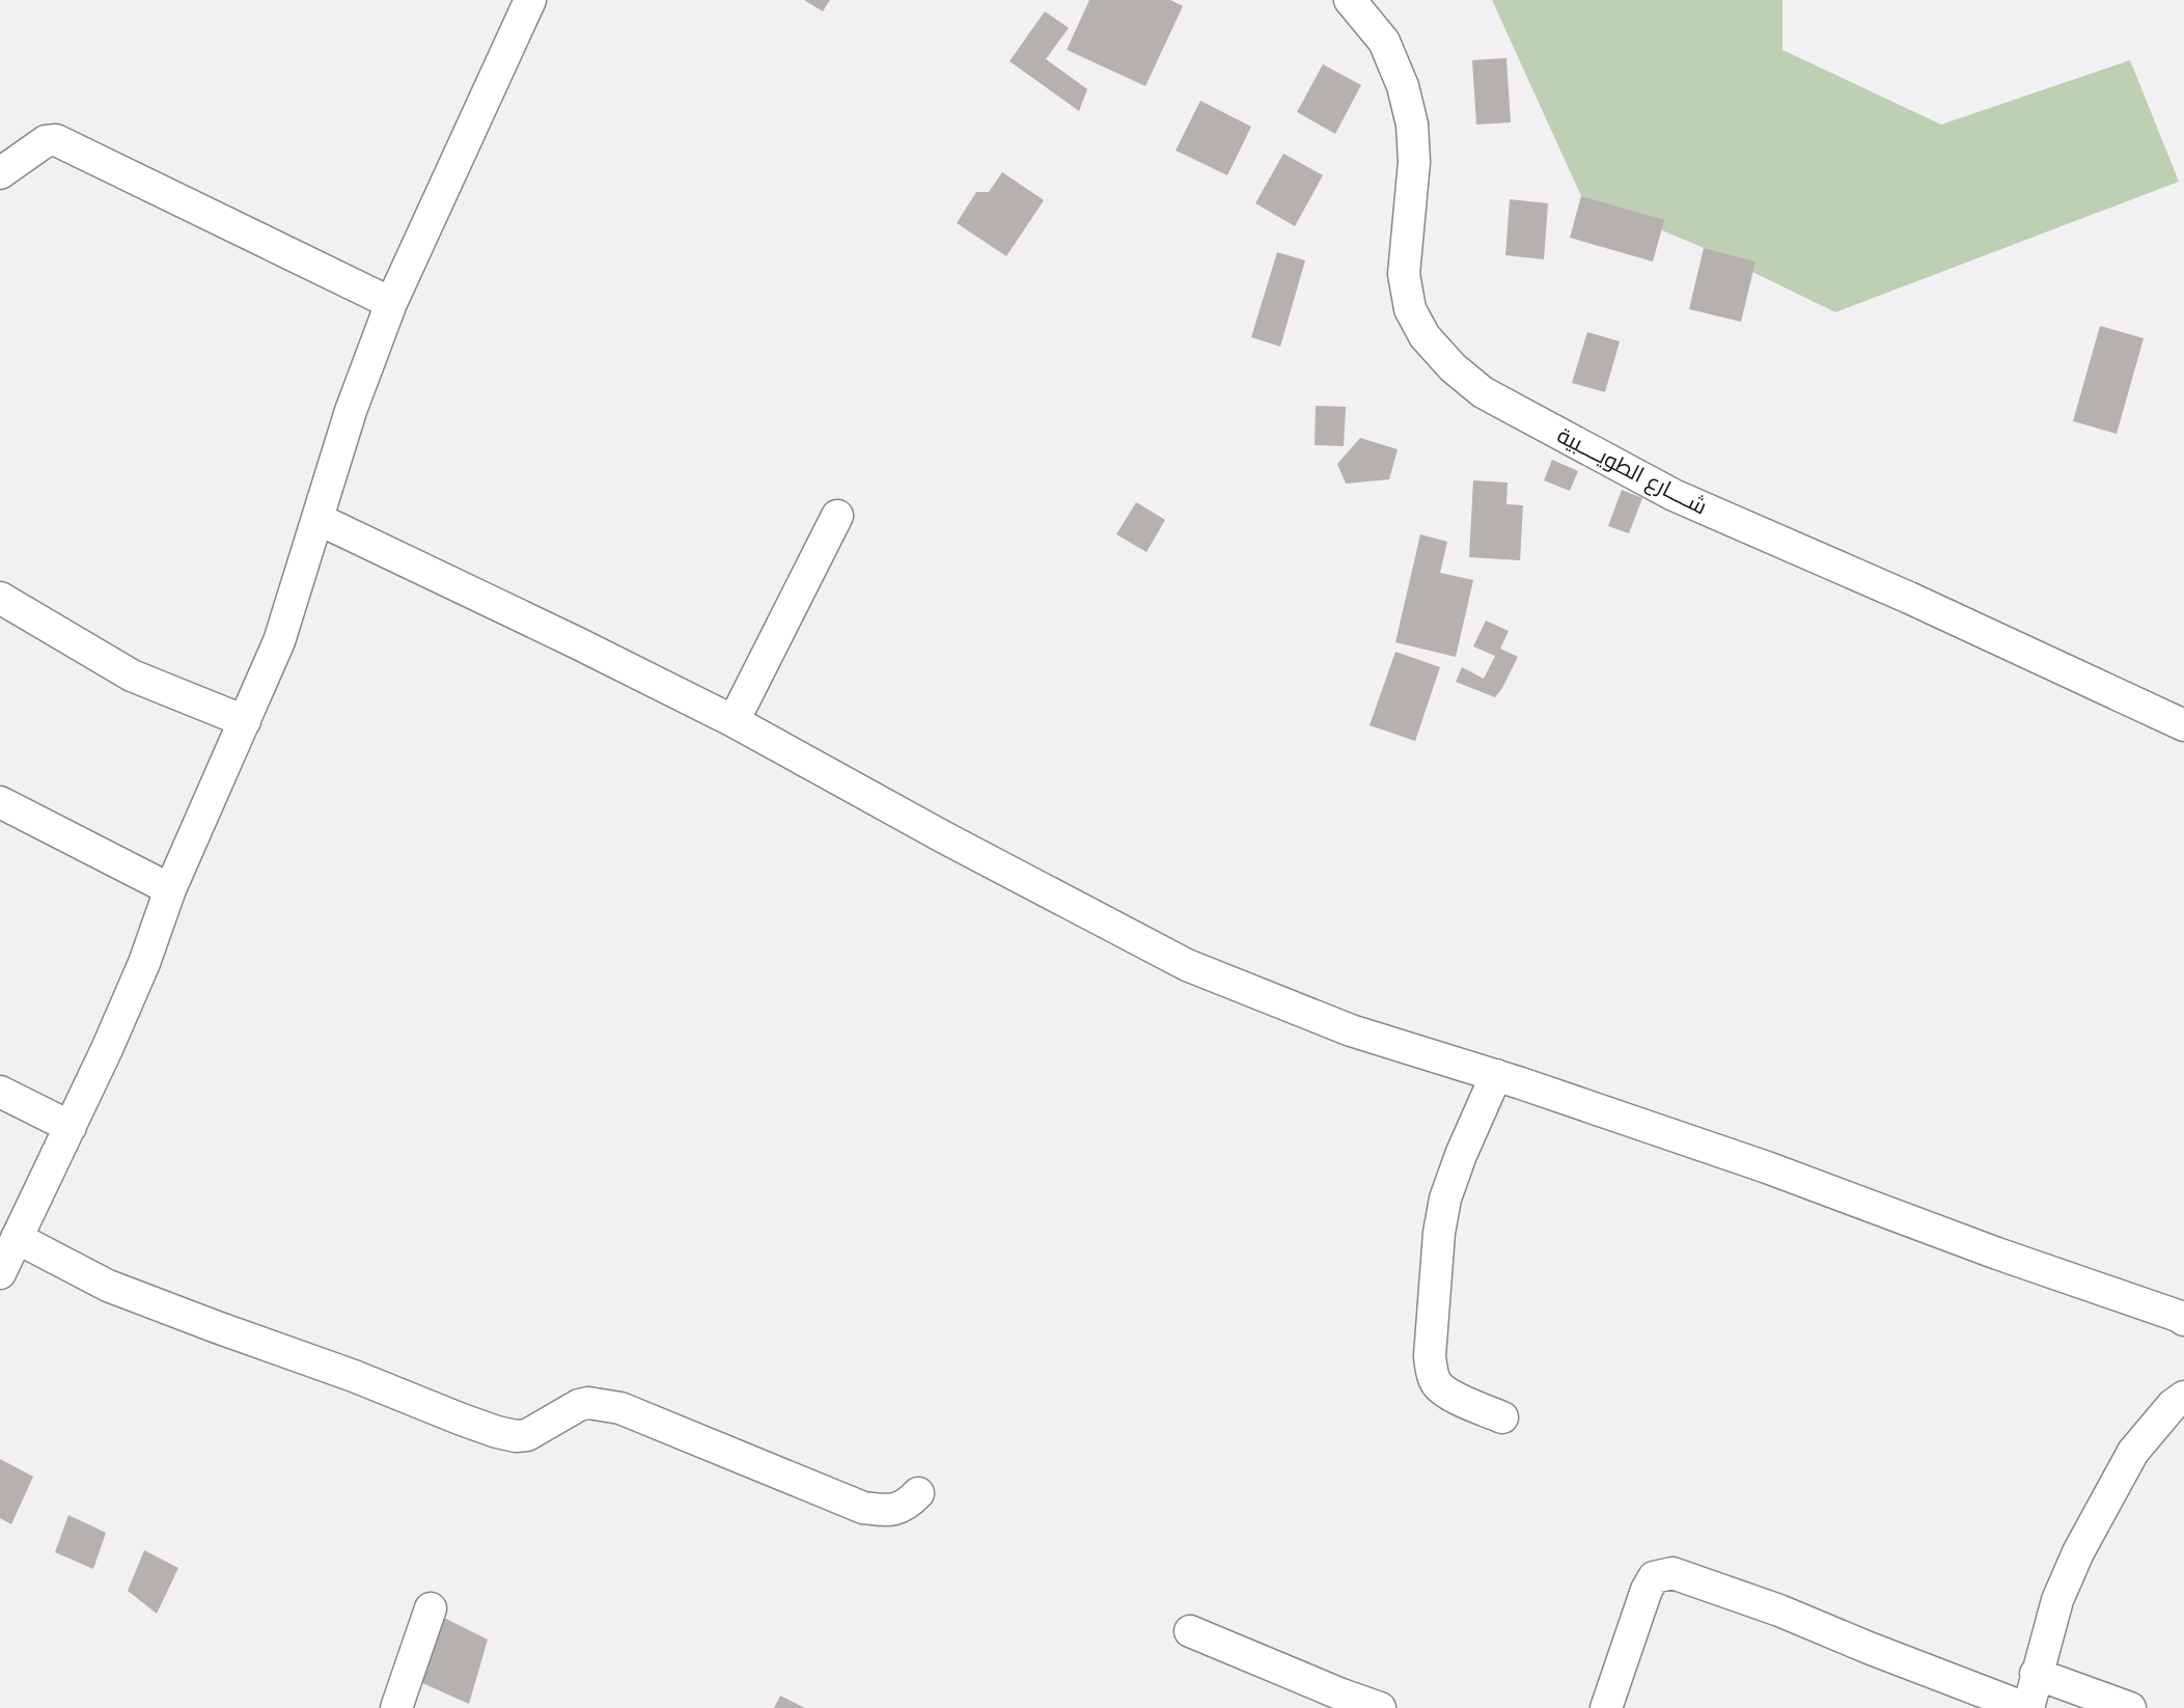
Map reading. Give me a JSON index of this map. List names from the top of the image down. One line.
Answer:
{"streets":{"street":["شــــارع الطويــــبية"]}}
